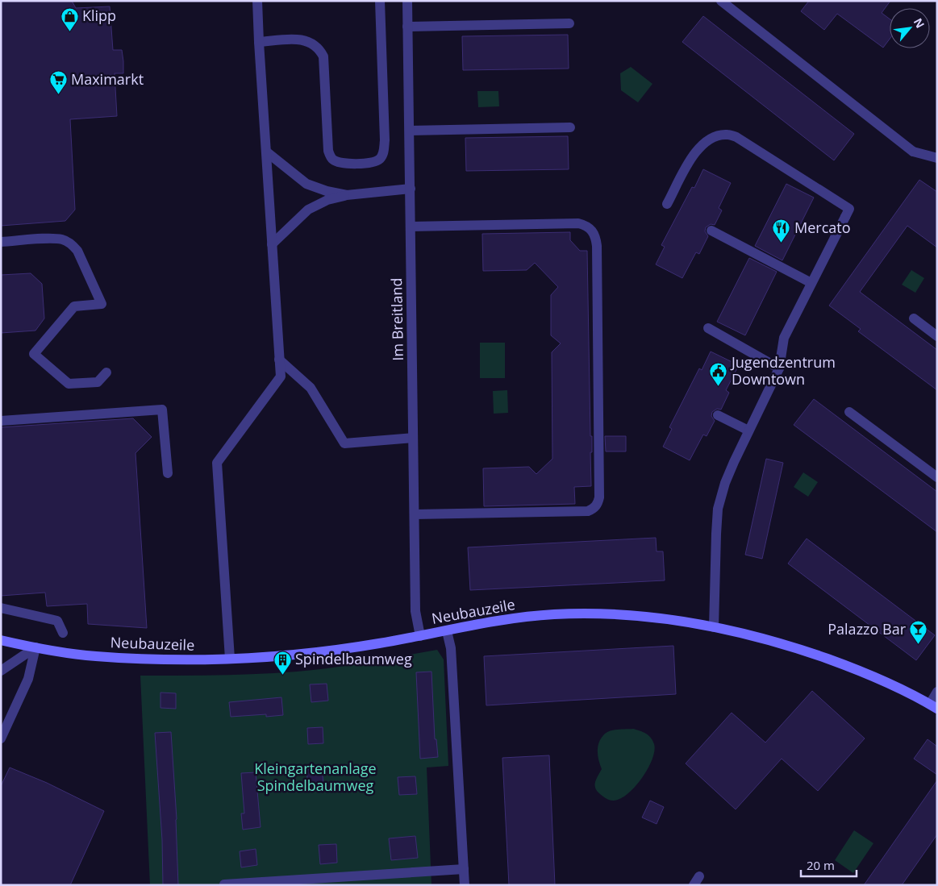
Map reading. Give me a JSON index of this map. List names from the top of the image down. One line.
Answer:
{"streets":{"street":["Im Breitland","Neubauzeile"]},"crossings":[["Im Breitland","Neubauzeile"]],"parks":["Kleingartenanlage Spindelbaumweg"],"places":{"shop":["Klipp"],"supermarket":["Maximarkt"],"restaurant":["Mercato"],"public building":["Jugendzentrum Downtown"],"bar":["Palazzo Bar"],"building":["Spindelbaumweg"]},"scale_bar":"20 m","north":"top right"}
